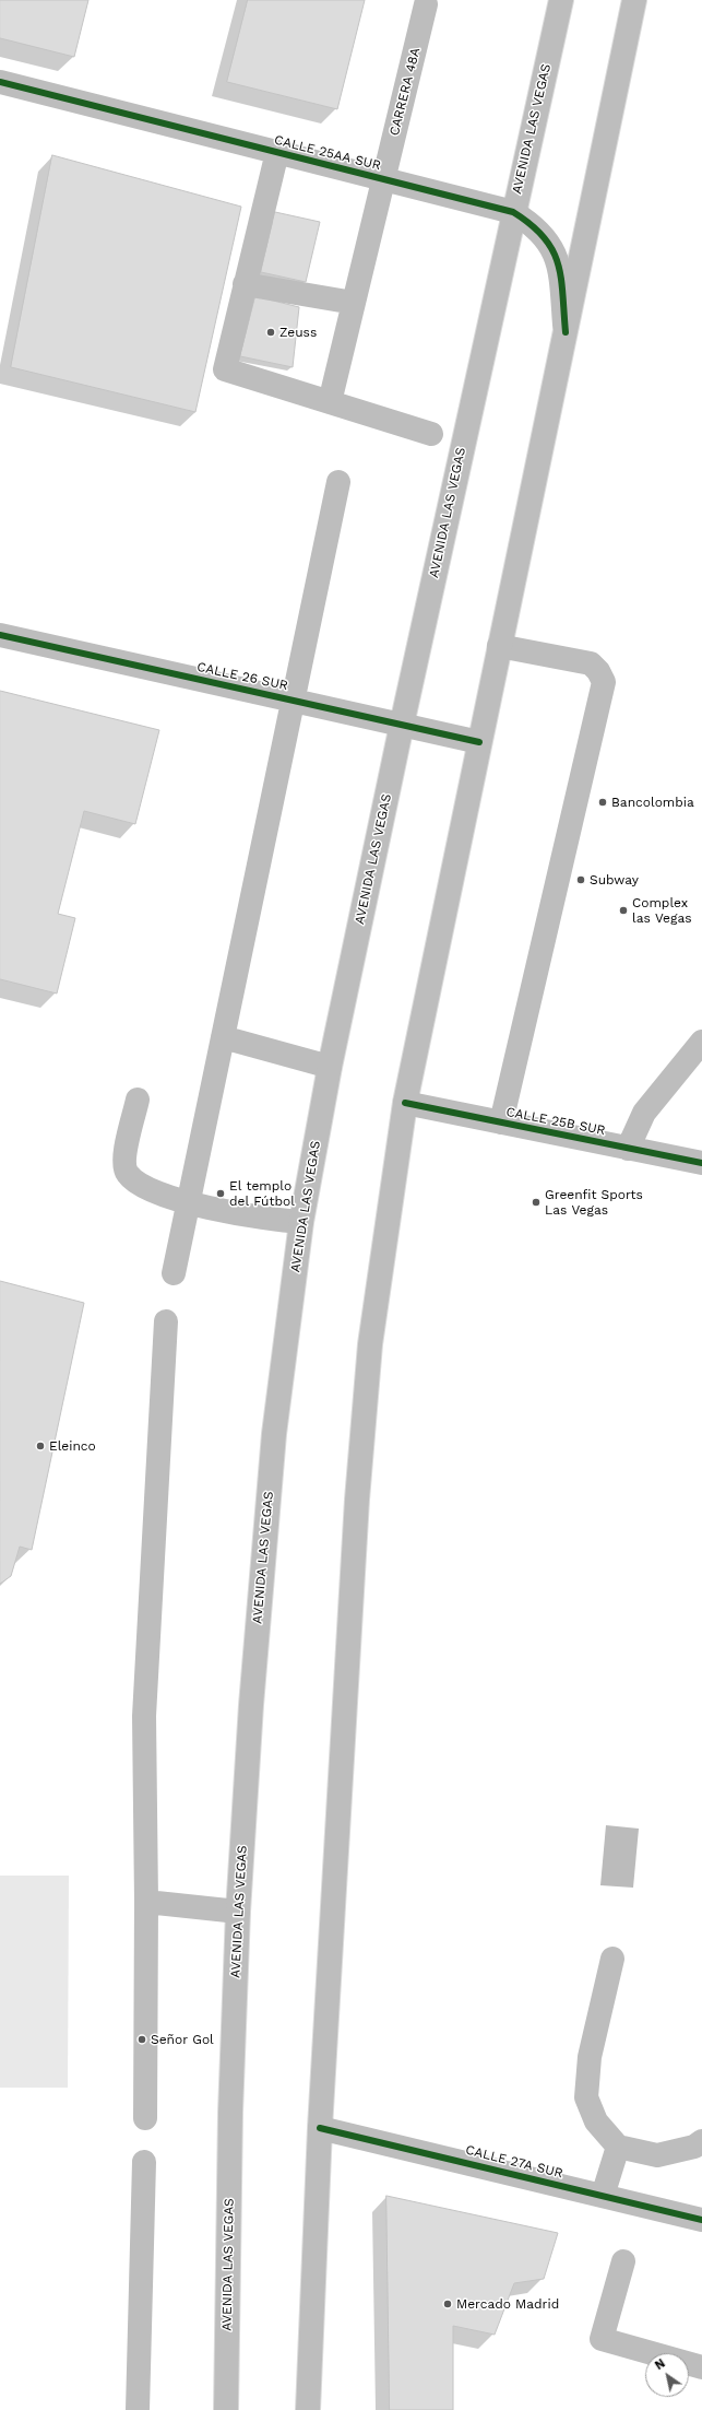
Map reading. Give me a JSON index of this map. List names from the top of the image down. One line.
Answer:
{"streets":{"main road":["CARRERA 48A","AVENIDA LAS VEGAS","CALLE 25AA SUR","CALLE 26 SUR","CALLE 25B SUR","CALLE 27A SUR"]},"crossings":[["CARRERA 48A","CALLE 25AA SUR"],["AVENIDA LAS VEGAS","CALLE 25AA SUR"],["AVENIDA LAS VEGAS","CALLE 26 SUR"]],"places":["Zeuss","Bancolombia","Subway","Complex las Vegas","El templo del Fútbol","Greenfit Sports Las Vegas","Eleinco","Señor Gol","Mercado Madrid"],"north":"top left"}
